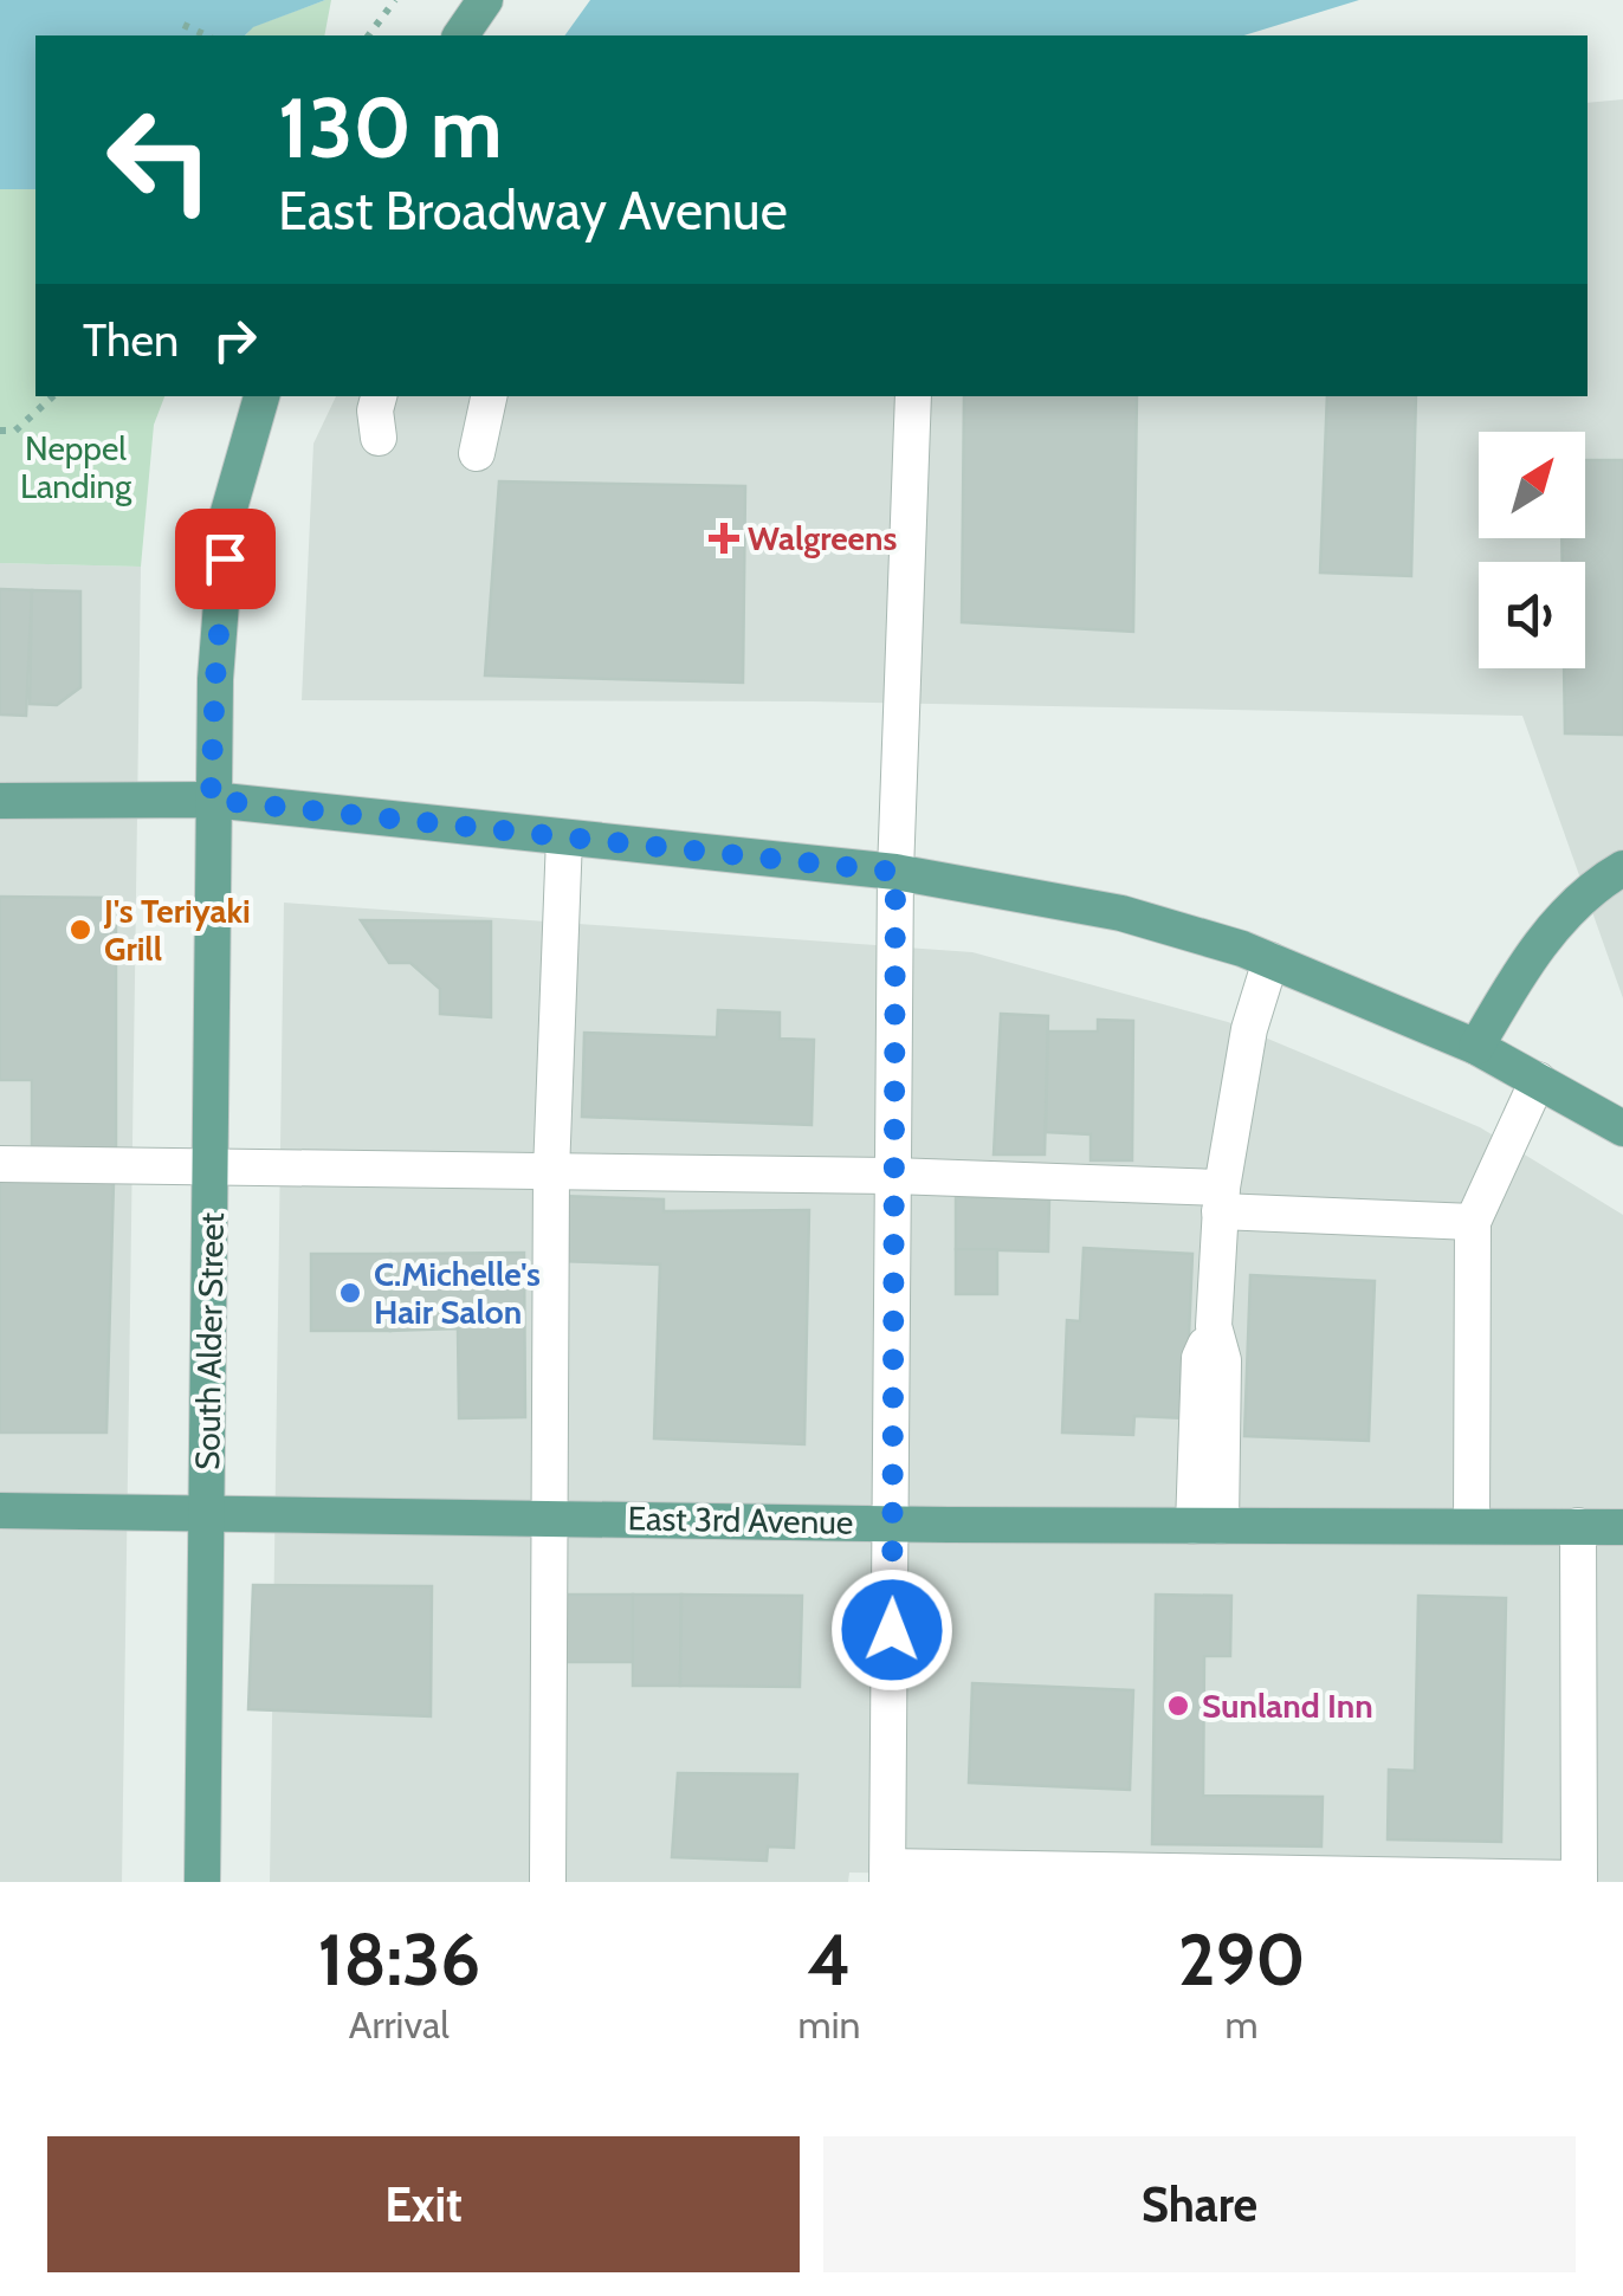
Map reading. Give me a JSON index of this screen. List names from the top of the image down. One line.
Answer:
{"streets":{"main road":["South Alder Street","East 3rd Avenue"]},"crossings":[["South Alder Street","East 3rd Avenue"]],"parks":["Neppel Landing"],"places":{"health":["Walgreens"],"other":["J's Teriyaki Grill","C.Michelle's Hair Salon","Sunland Inn"]},"north":"top right","page":{"turn":["130 m","East Broadway Avenue"],"then":"Then","eta":["18:36","Arrival","4","min","290","m"],"buttons":["Exit","Share"]}}
